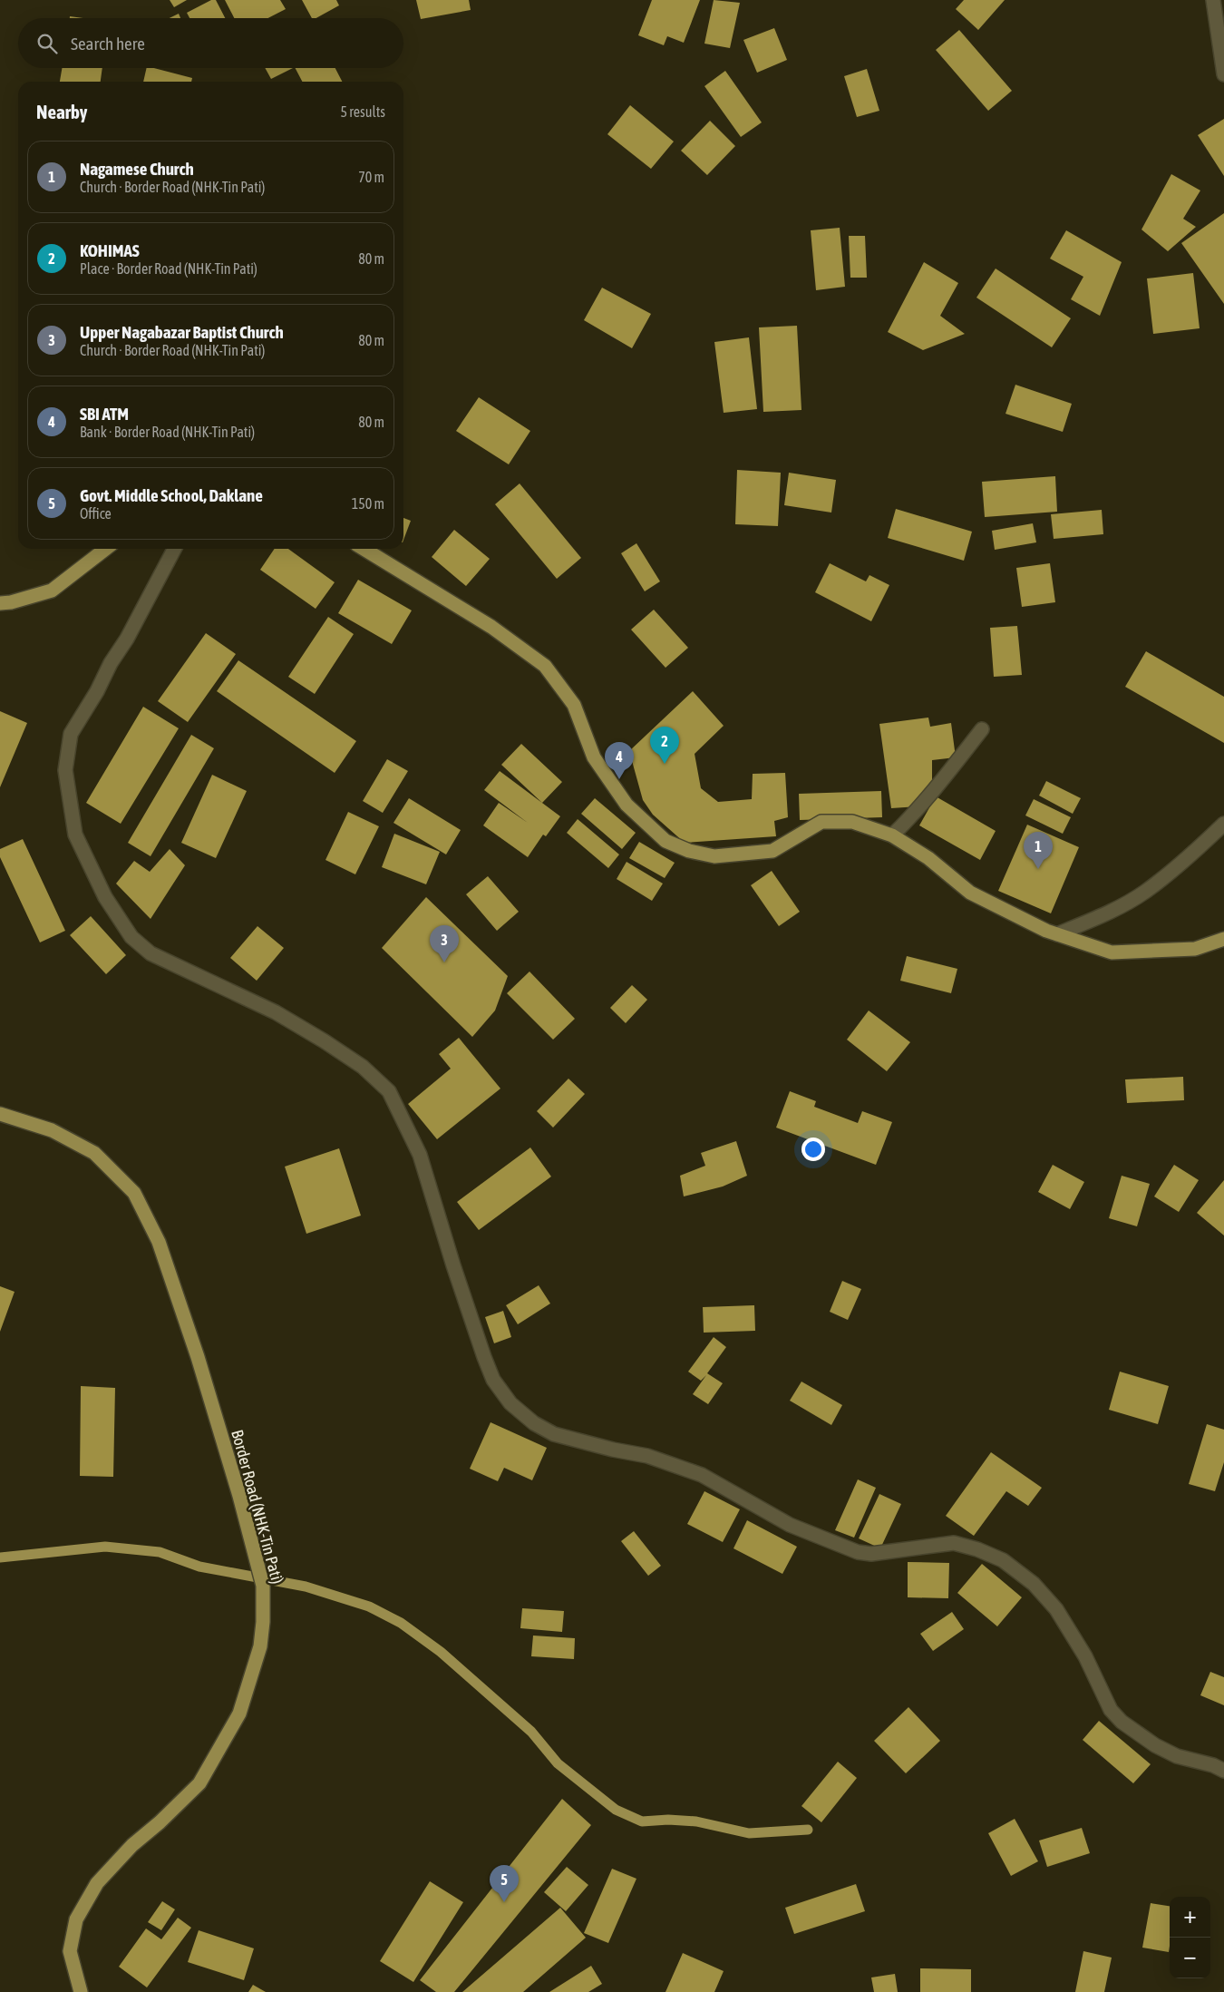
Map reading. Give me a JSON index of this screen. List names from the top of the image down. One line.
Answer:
{"streets":{"main road":["Border Road (NHK-Tin Pati)"]},"page":{"search":"Search here","heading":["Nearby","5 results"],"list":[{"mark":"1","name":"Nagamese Church","note":"Church · Border Road (NHK-Tin Pati)","value":"70 m"},{"mark":"2","name":"KOHIMAS","note":"Place · Border Road (NHK-Tin Pati)","value":"80 m"},{"mark":"3","name":"Upper Nagabazar Baptist Church","note":"Church · Border Road (NHK-Tin Pati)","value":"80 m"},{"mark":"4","name":"SBI ATM","note":"Bank · Border Road (NHK-Tin Pati)","value":"80 m"},{"mark":"5","name":"Govt. Middle School, Daklane","note":"Office","value":"150 m"}],"pins":["2","4","1","3","5"],"map_buttons":["+","−"]}}
